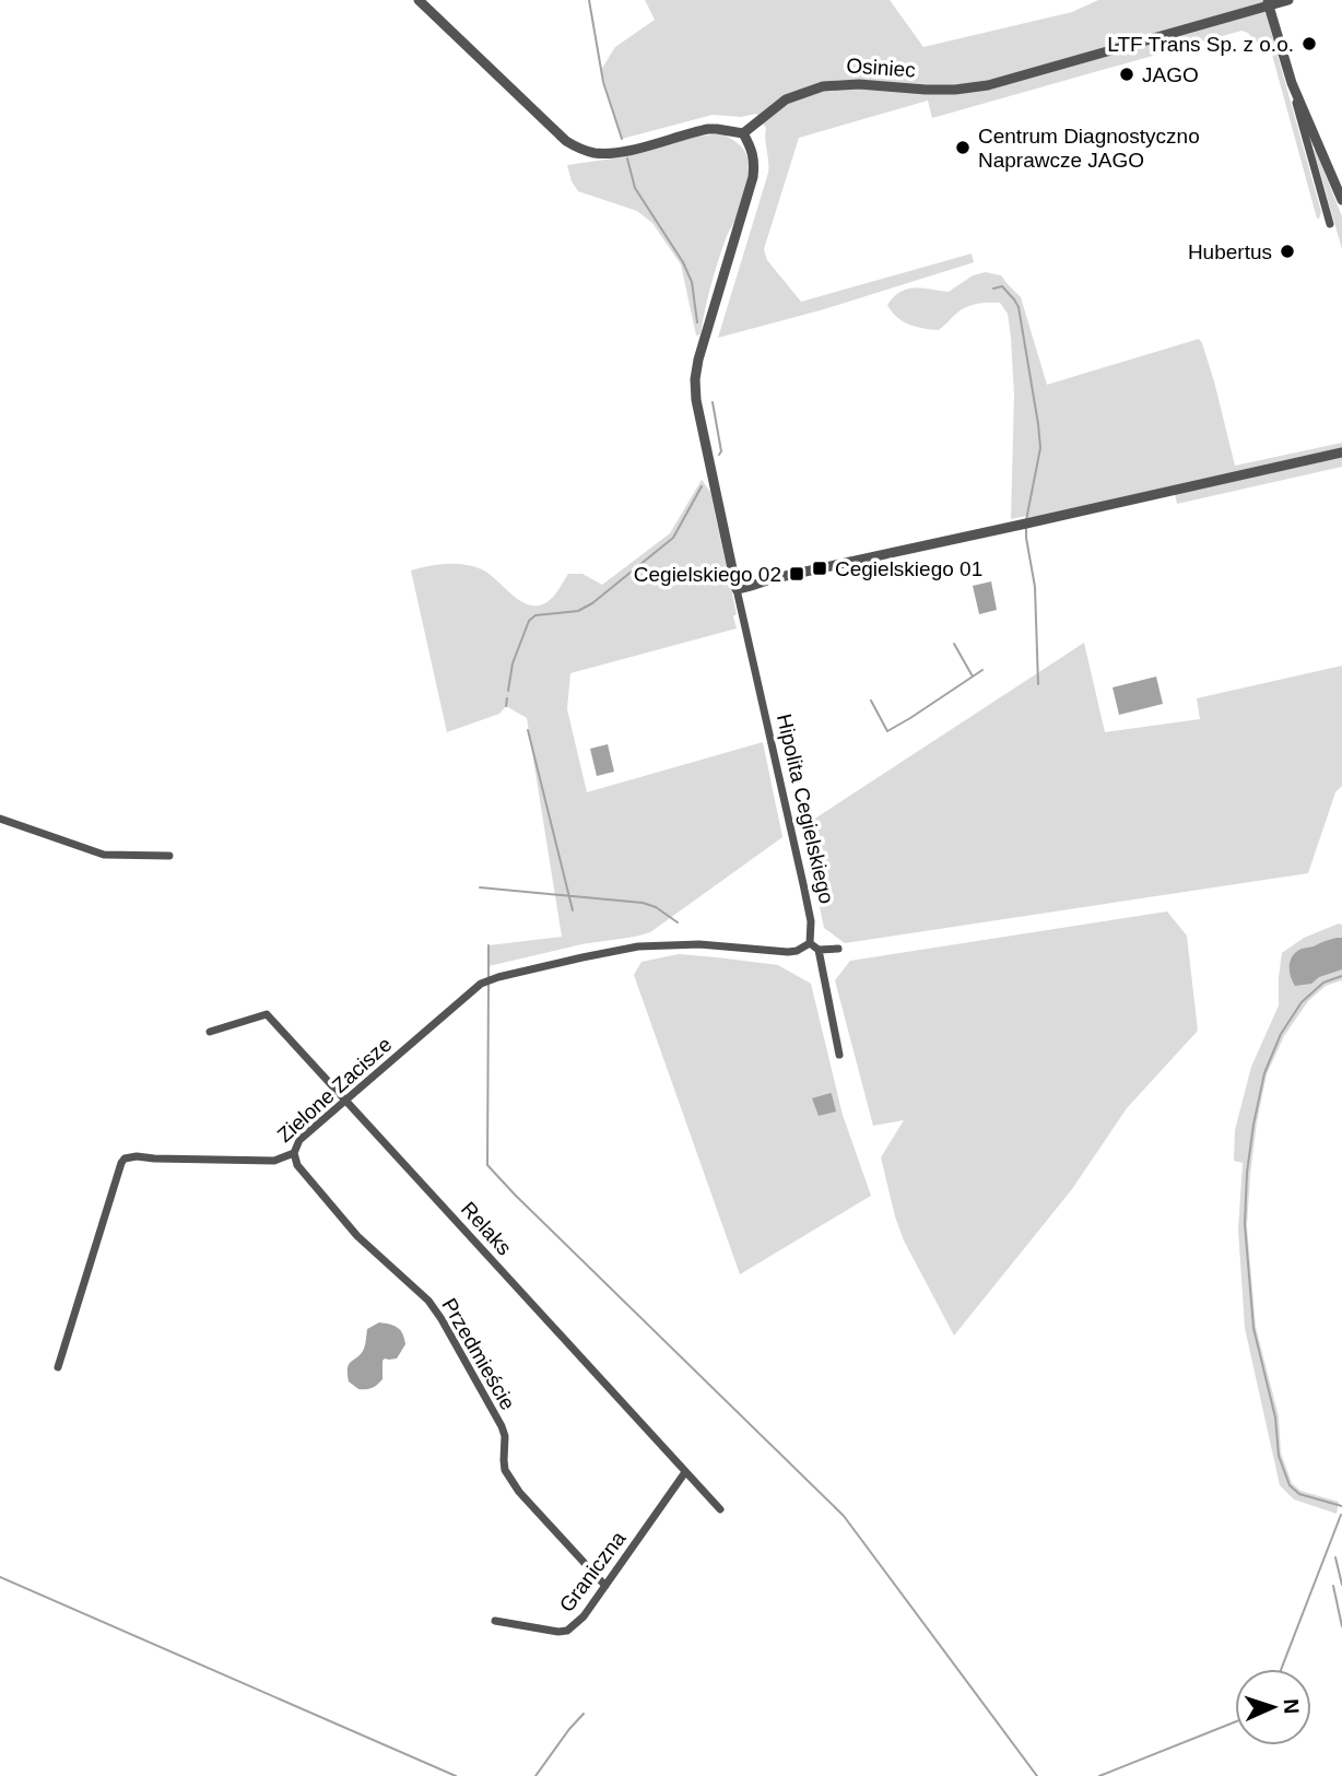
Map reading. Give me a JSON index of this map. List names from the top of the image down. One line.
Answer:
{"streets":{"street":["Osiniec","Hipolita Cegielskiego","Zielone Zacisze","Relaks","Przedmieście","Graniczna"]},"crossings":[["Osiniec","Hipolita Cegielskiego"],["Hipolita Cegielskiego","Zielone Zacisze"],["Zielone Zacisze","Relaks"],["Zielone Zacisze","Przedmieście"],["Relaks","Graniczna"],["Przedmieście","Graniczna"]],"places":{"other":["LTF Trans Sp. z o.o.","JAGO","Centrum Diagnostyczno Naprawcze JAGO","Hubertus"],"transit":["Cegielskiego 01","Cegielskiego 02"]},"north":"right"}
